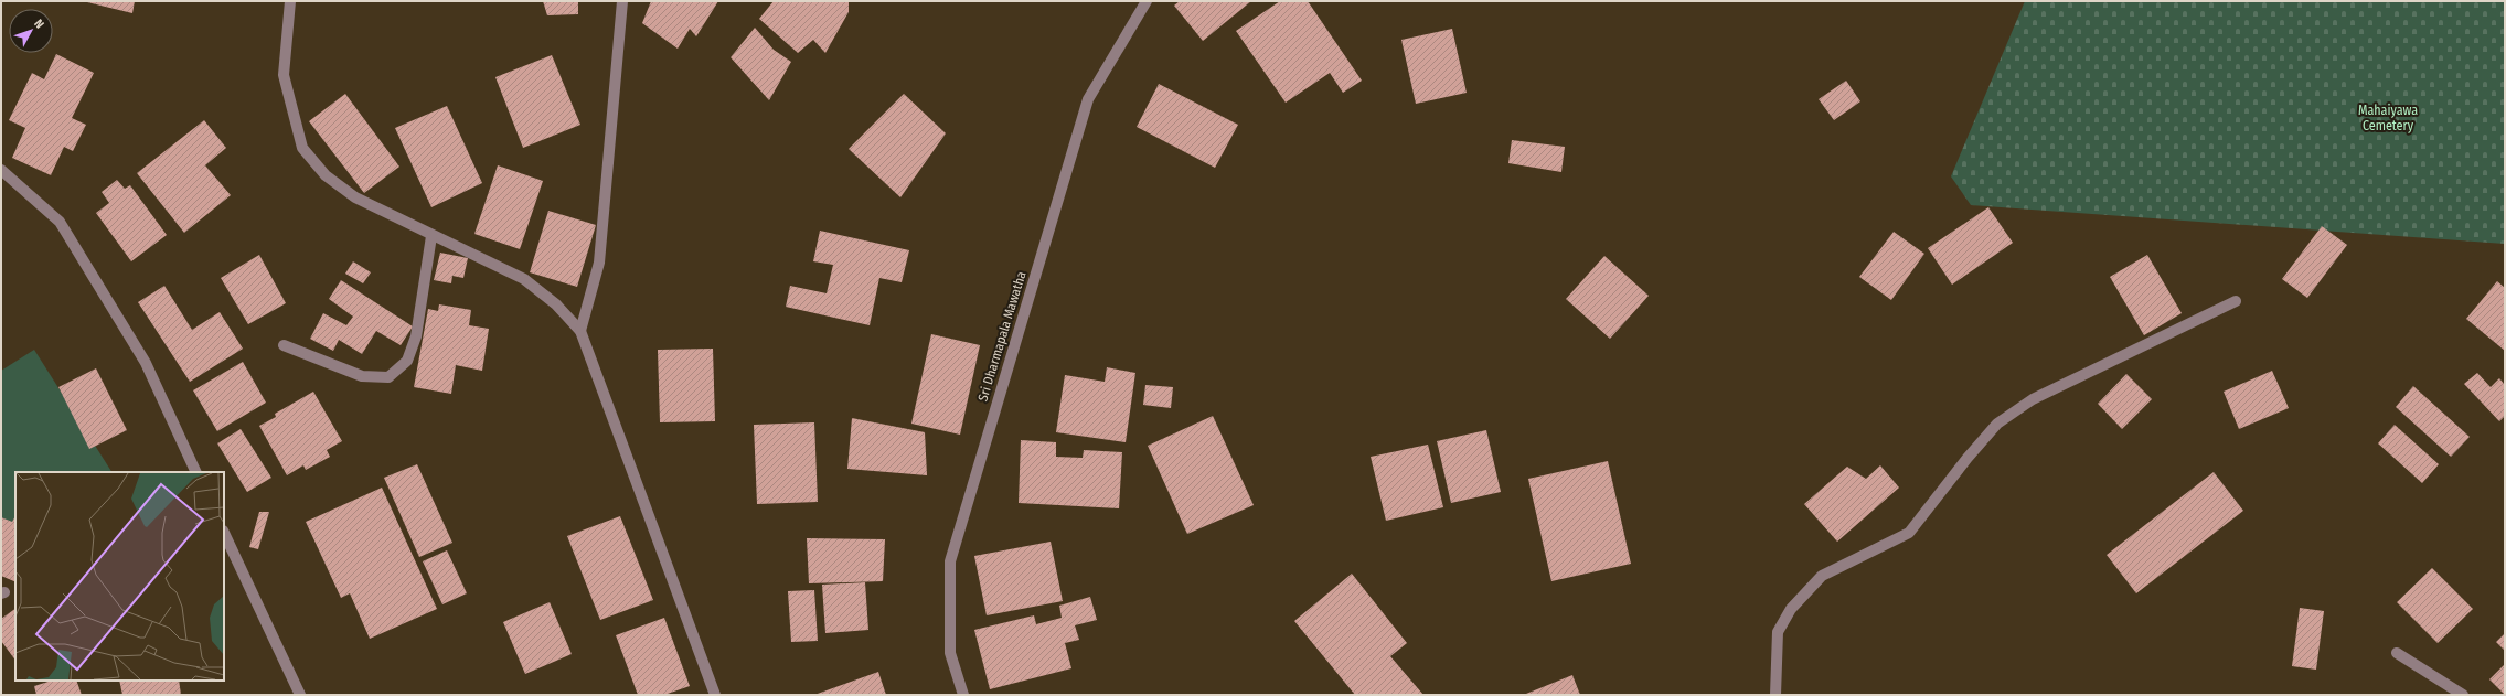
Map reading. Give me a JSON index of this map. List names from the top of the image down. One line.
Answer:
{"streets":{"street":["Sri Dharmapala Mawatha"]},"parks":["Mahaiyawa Cemetery"],"north":"top right"}
